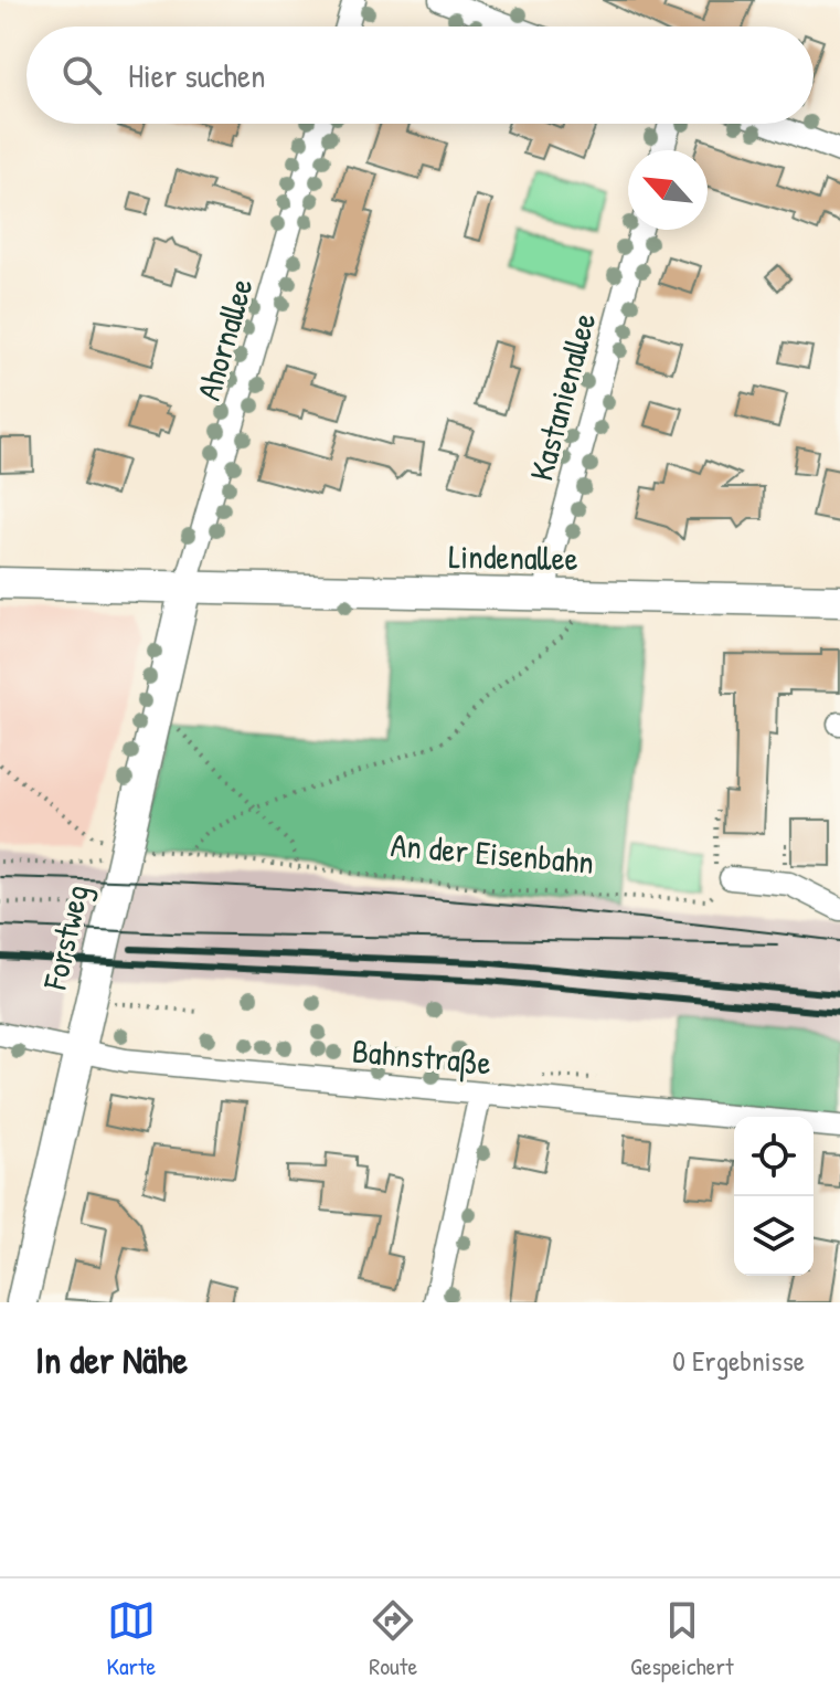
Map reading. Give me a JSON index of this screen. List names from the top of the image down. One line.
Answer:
{"streets":{"main road":["Lindenallee","Forstweg"],"street":["Ahornallee","Kastanienallee","Bahnstraße"],"path":["An der Eisenbahn"]},"crossings":[["Ahornallee","Lindenallee"],["Ahornallee","Forstweg"],["Kastanienallee","Lindenallee"],["Lindenallee","Forstweg"],["An der Eisenbahn","Forstweg"],["Forstweg","Bahnstraße"]],"north":"top left","page":{"search":"Hier suchen","heading":["In der Nähe","0 Ergebnisse"],"nav":["Karte","Route","Gespeichert"]}}
